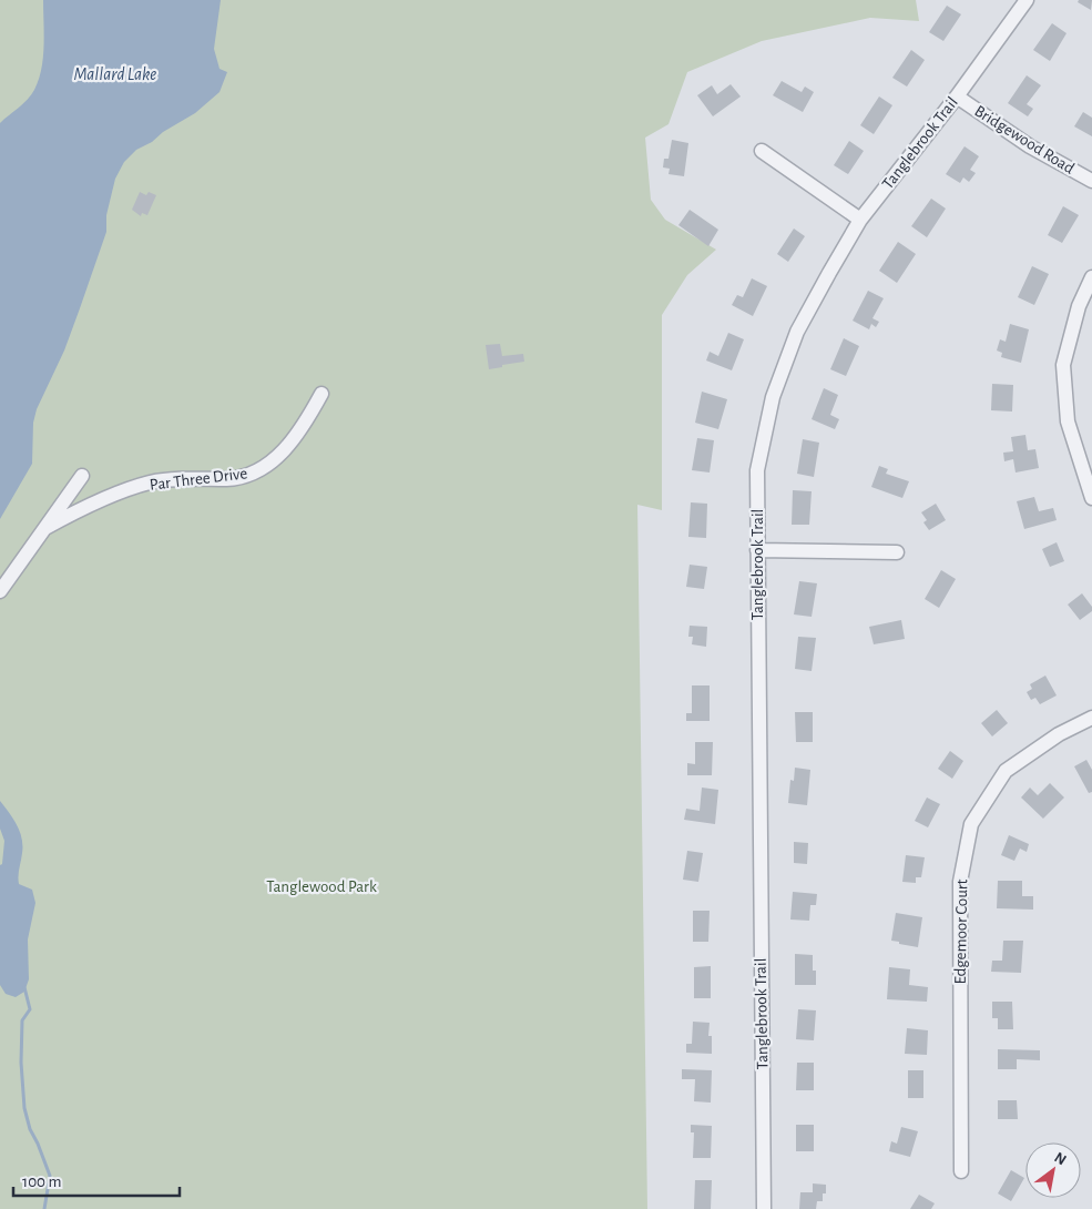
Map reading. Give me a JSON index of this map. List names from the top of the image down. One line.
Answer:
{"streets":{"street":["Bridgewood Road","Tanglebrook Trail","Par Three Drive","Edgemoor Court"]},"crossings":[["Bridgewood Road","Tanglebrook Trail"]],"water":["Mallard Lake"],"parks":["Tanglewood Park"],"scale_bar":"100 m","north":"top right"}
